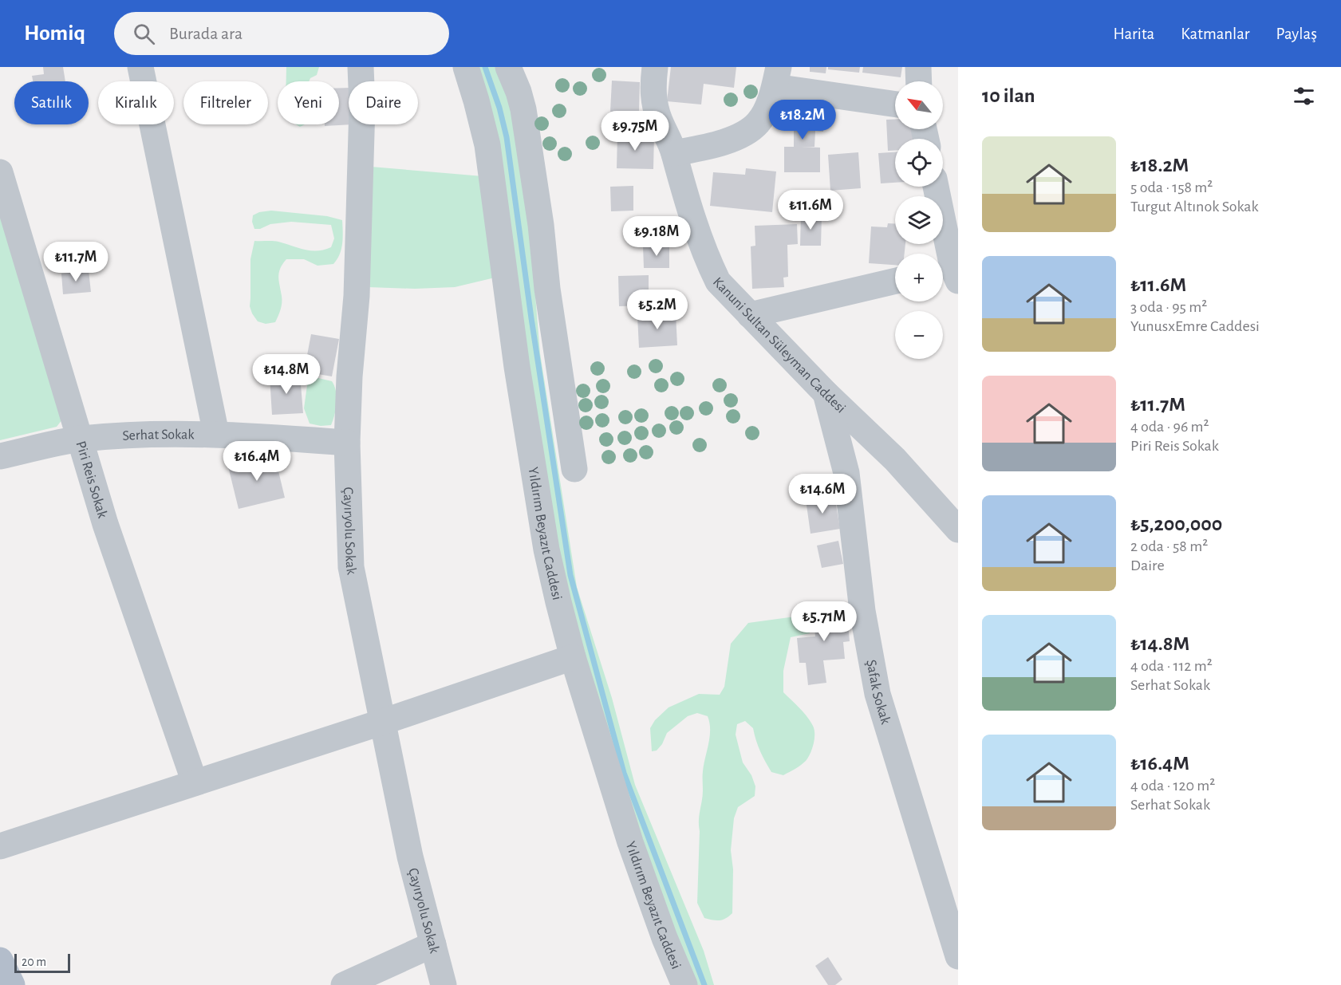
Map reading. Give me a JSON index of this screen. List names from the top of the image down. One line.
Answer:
{"streets":{"street":["Kanuni Sultan Süleyman Caddesi","Serhat Sokak","Piri Reis Sokak","Çayıryolu Sokak","Yıldırım Beyazıt Caddesi","Şafak Sokak"]},"crossings":[["Kanuni Sultan Süleyman Caddesi","Şafak Sokak"],["Serhat Sokak","Piri Reis Sokak"],["Serhat Sokak","Çayıryolu Sokak"]],"scale_bar":"20 m","north":"top left","page":{"header":"Homiq","search":"Burada ara","nav":["Harita","Katmanlar","Paylaş"],"heading":"10 ilan","map_buttons":["+","−"],"chip":["Satılık","Kiralık","Filtreler","Yeni","Daire"],"price":["₺18.2M","₺9.75M","₺11.6M","₺9.18M","₺11.7M","₺5.2M","₺14.8M","₺16.4M","₺14.6M","₺5.71M"],"list":[{"name":"₺18.2M","note":"5 oda · 158 m² · Turgut Altınok Sokak"},{"name":"₺11.6M","note":"3 oda · 95 m² · YunusxEmre Caddesi"},{"name":"₺11.7M","note":"4 oda · 96 m² · Piri Reis Sokak"},{"name":"₺5,200,000","note":"2 oda · 58 m² · Daire"},{"name":"₺14.8M","note":"4 oda · 112 m² · Serhat Sokak"},{"name":"₺16.4M","note":"4 oda · 120 m² · Serhat Sokak"}],"scale":"20 m"}}
